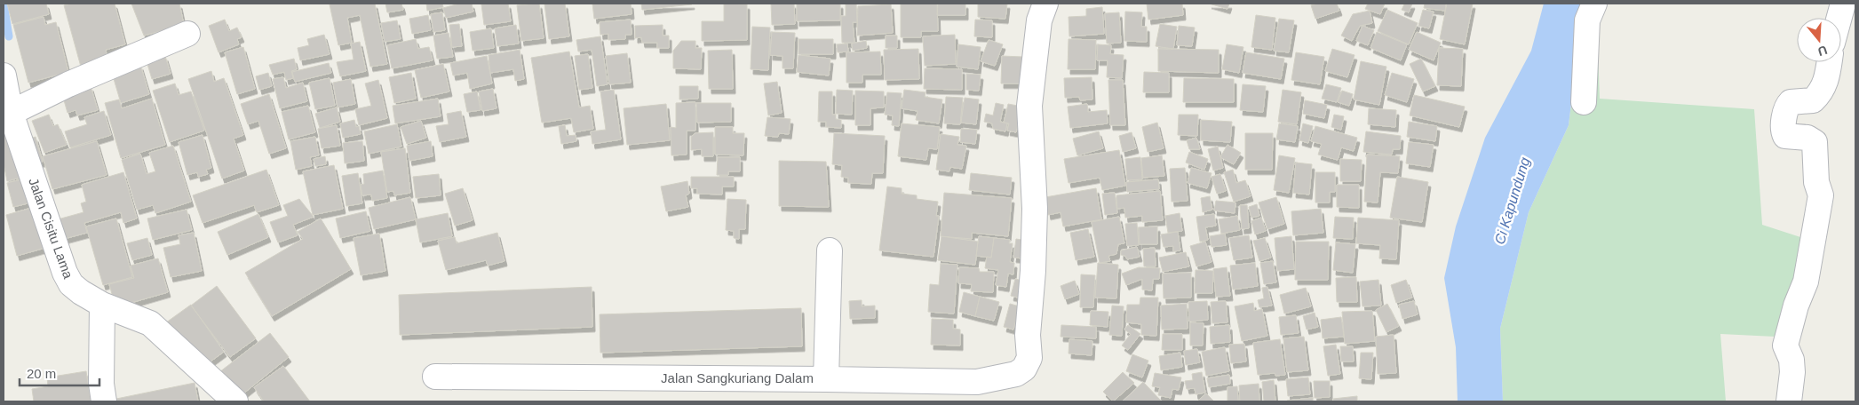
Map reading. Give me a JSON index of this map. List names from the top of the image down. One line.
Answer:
{"streets":{"street":["Jalan Cisitu Lama","Jalan Sangkuriang Dalam"]},"water":["Ci Kapundung"],"scale_bar":"20 m","north":"bottom"}
